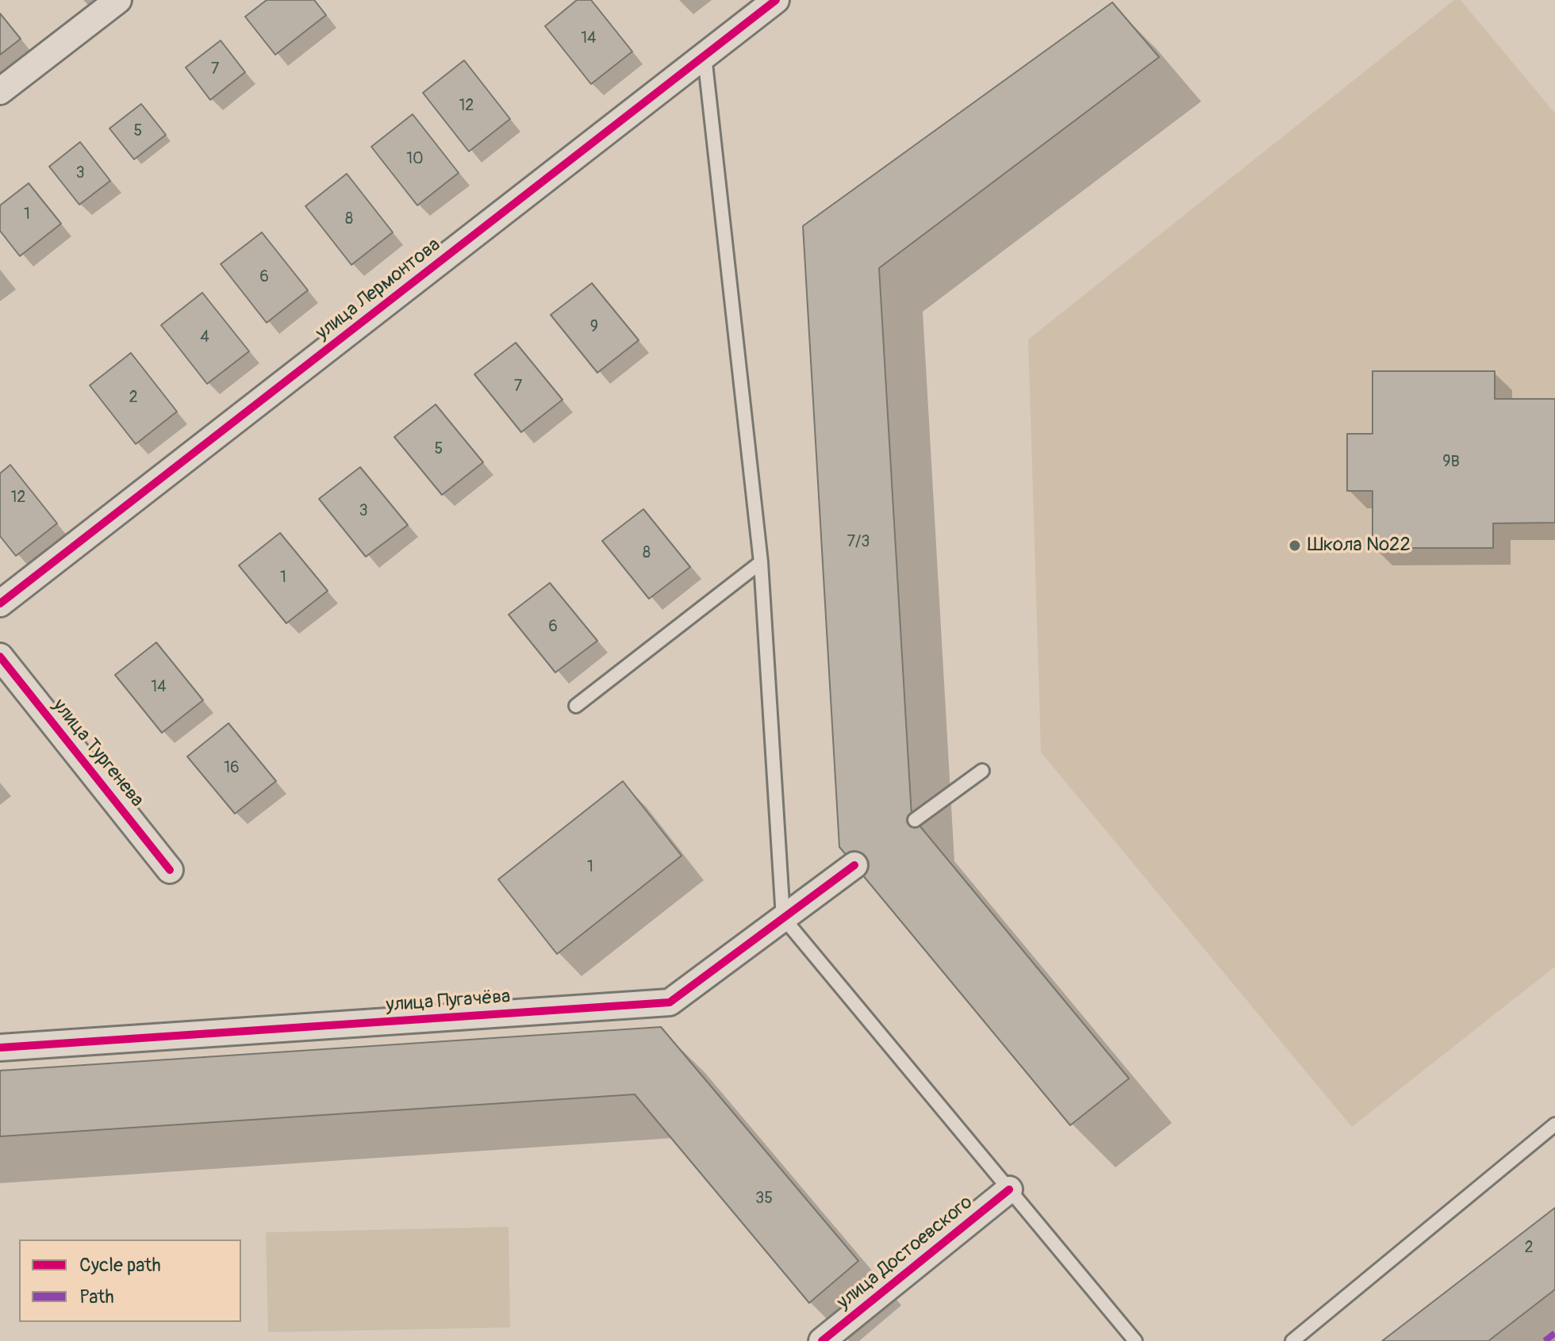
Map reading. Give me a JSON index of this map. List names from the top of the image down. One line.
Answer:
{"streets":{"street":["улица Лермонтова","улица Тургенева","улица Пугачёва","улица Достоевского"]},"places":["Школа №22"],"house_numbers":["14","7","12","5","10","3","1","8","6","9","4","7","2","5","9В","12","3","7/3","8","1","6","14","16","1","35","2"],"legend":["Cycle path","Path"]}
